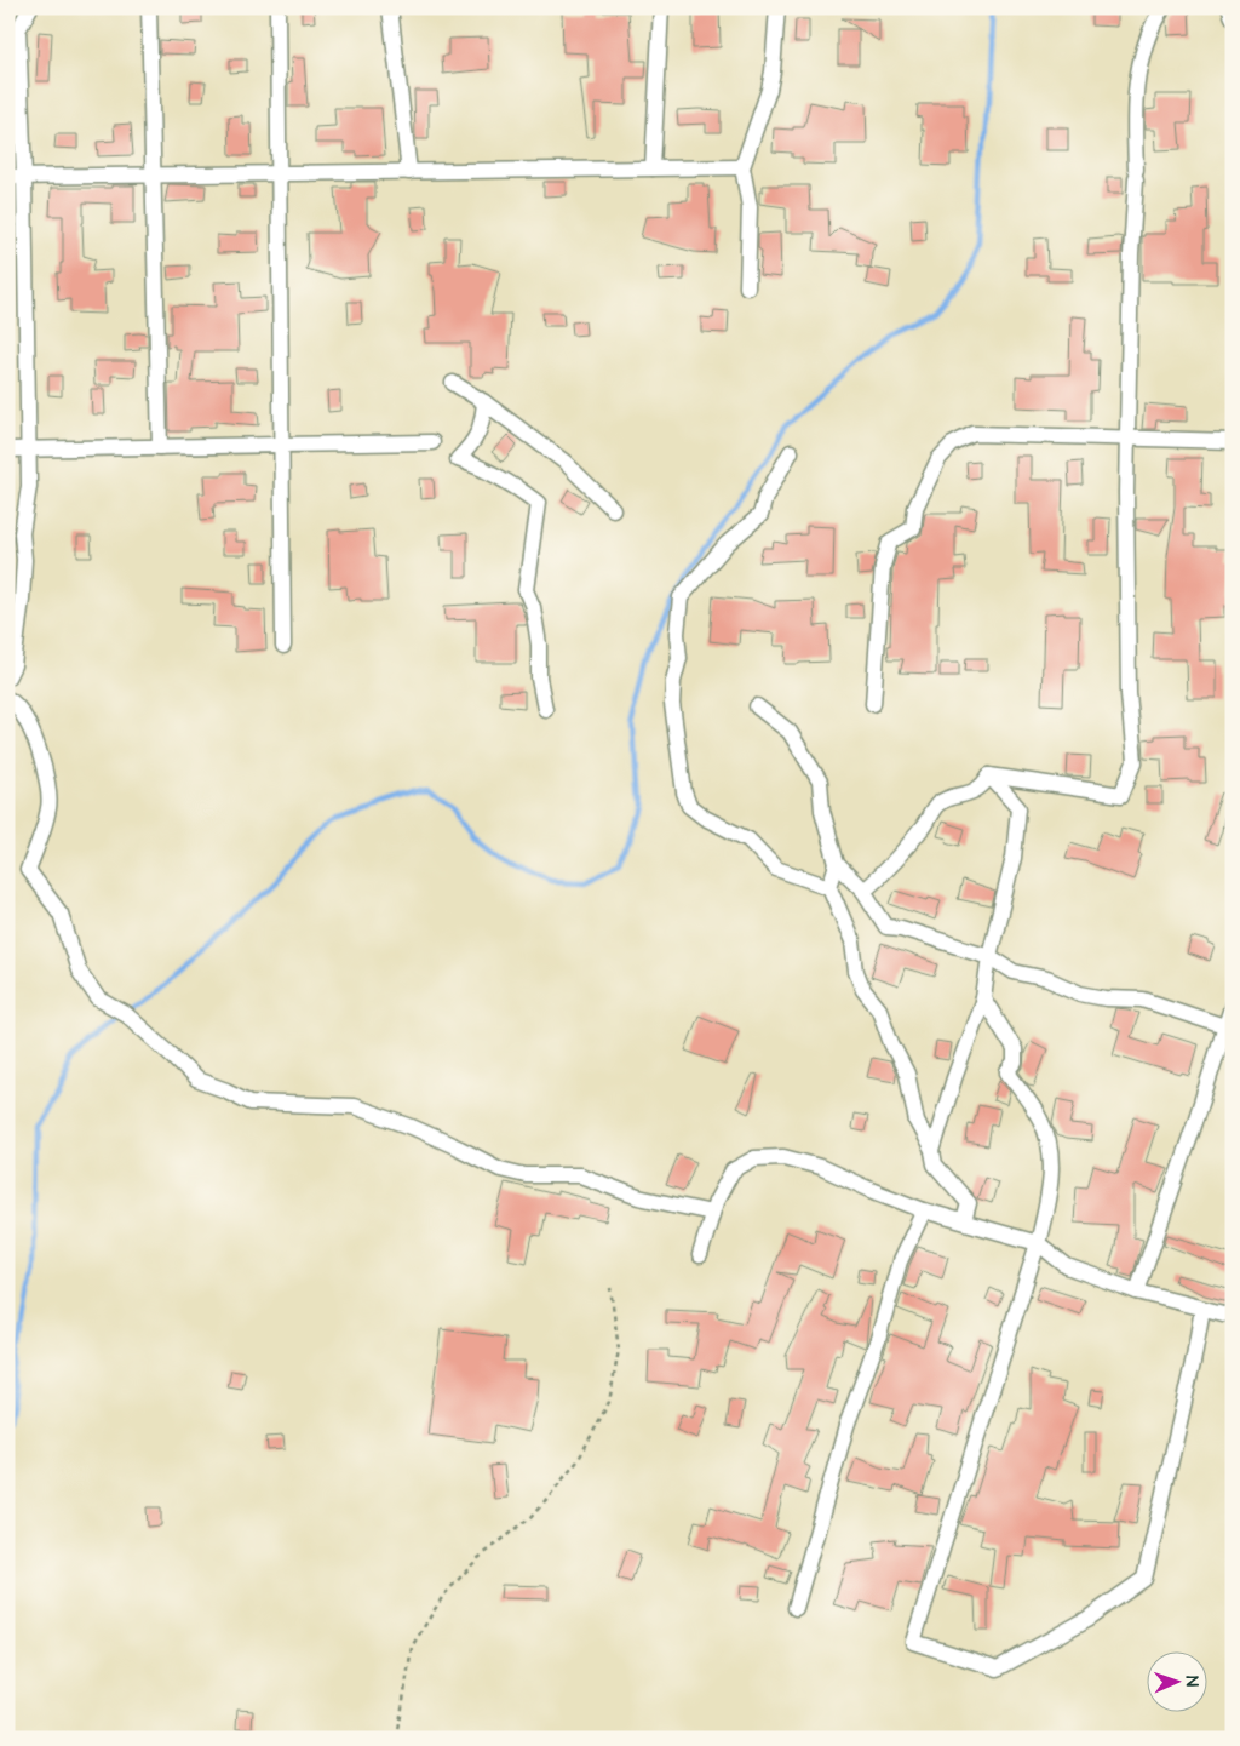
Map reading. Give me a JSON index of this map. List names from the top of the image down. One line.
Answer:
{"north":"right"}
